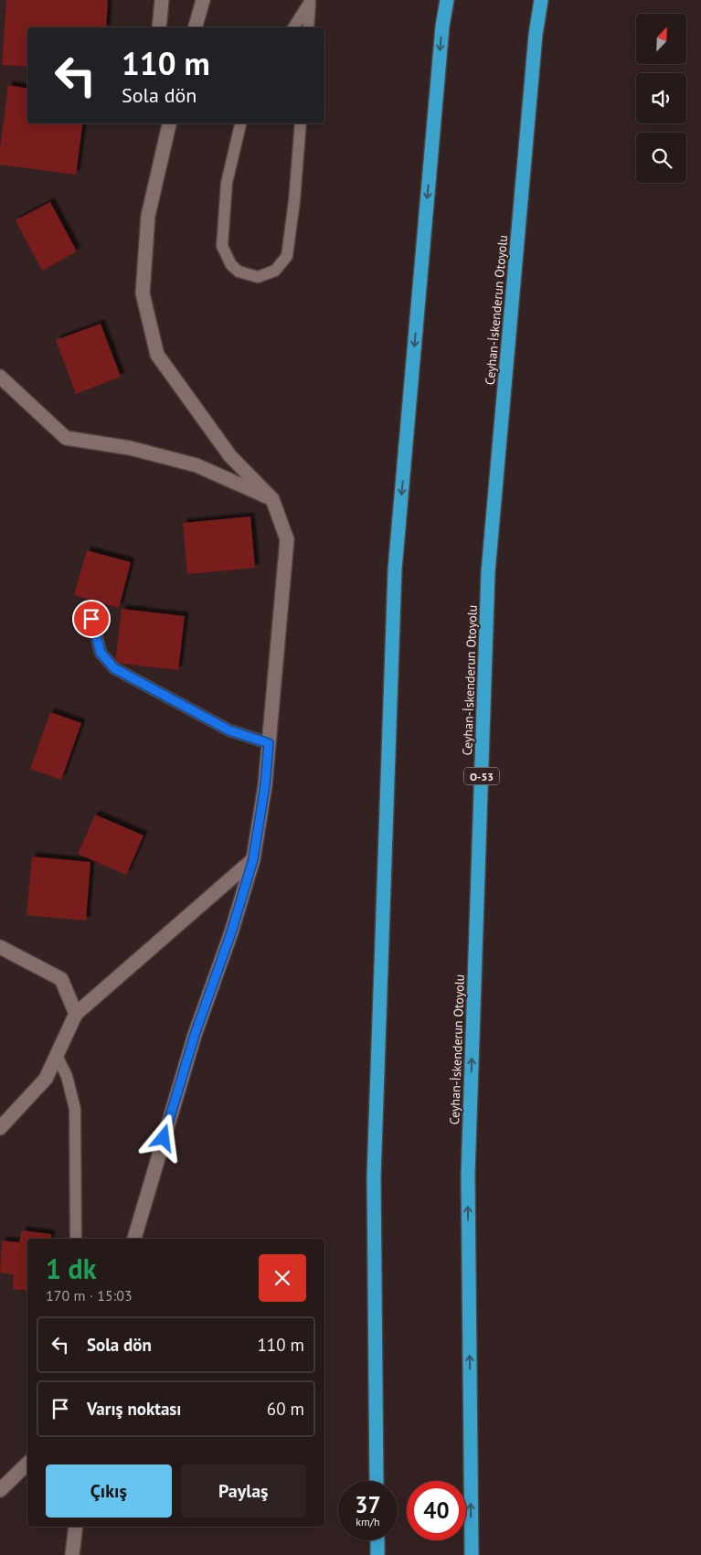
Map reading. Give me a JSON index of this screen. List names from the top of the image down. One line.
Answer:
{"streets":{"highway":["Ceyhan-İskenderun Otoyolu","O-53"]},"north":"top right","page":{"turn":["110 m","Sola dön"],"heading":["1 dk","170 m · 15:03"],"list":[{"name":"Sola dön","value":"110 m"},{"name":"Varış noktası","value":"60 m"}],"buttons":["Çıkış","Paylaş"],"speed":"37 km/h","limit":"40"}}
